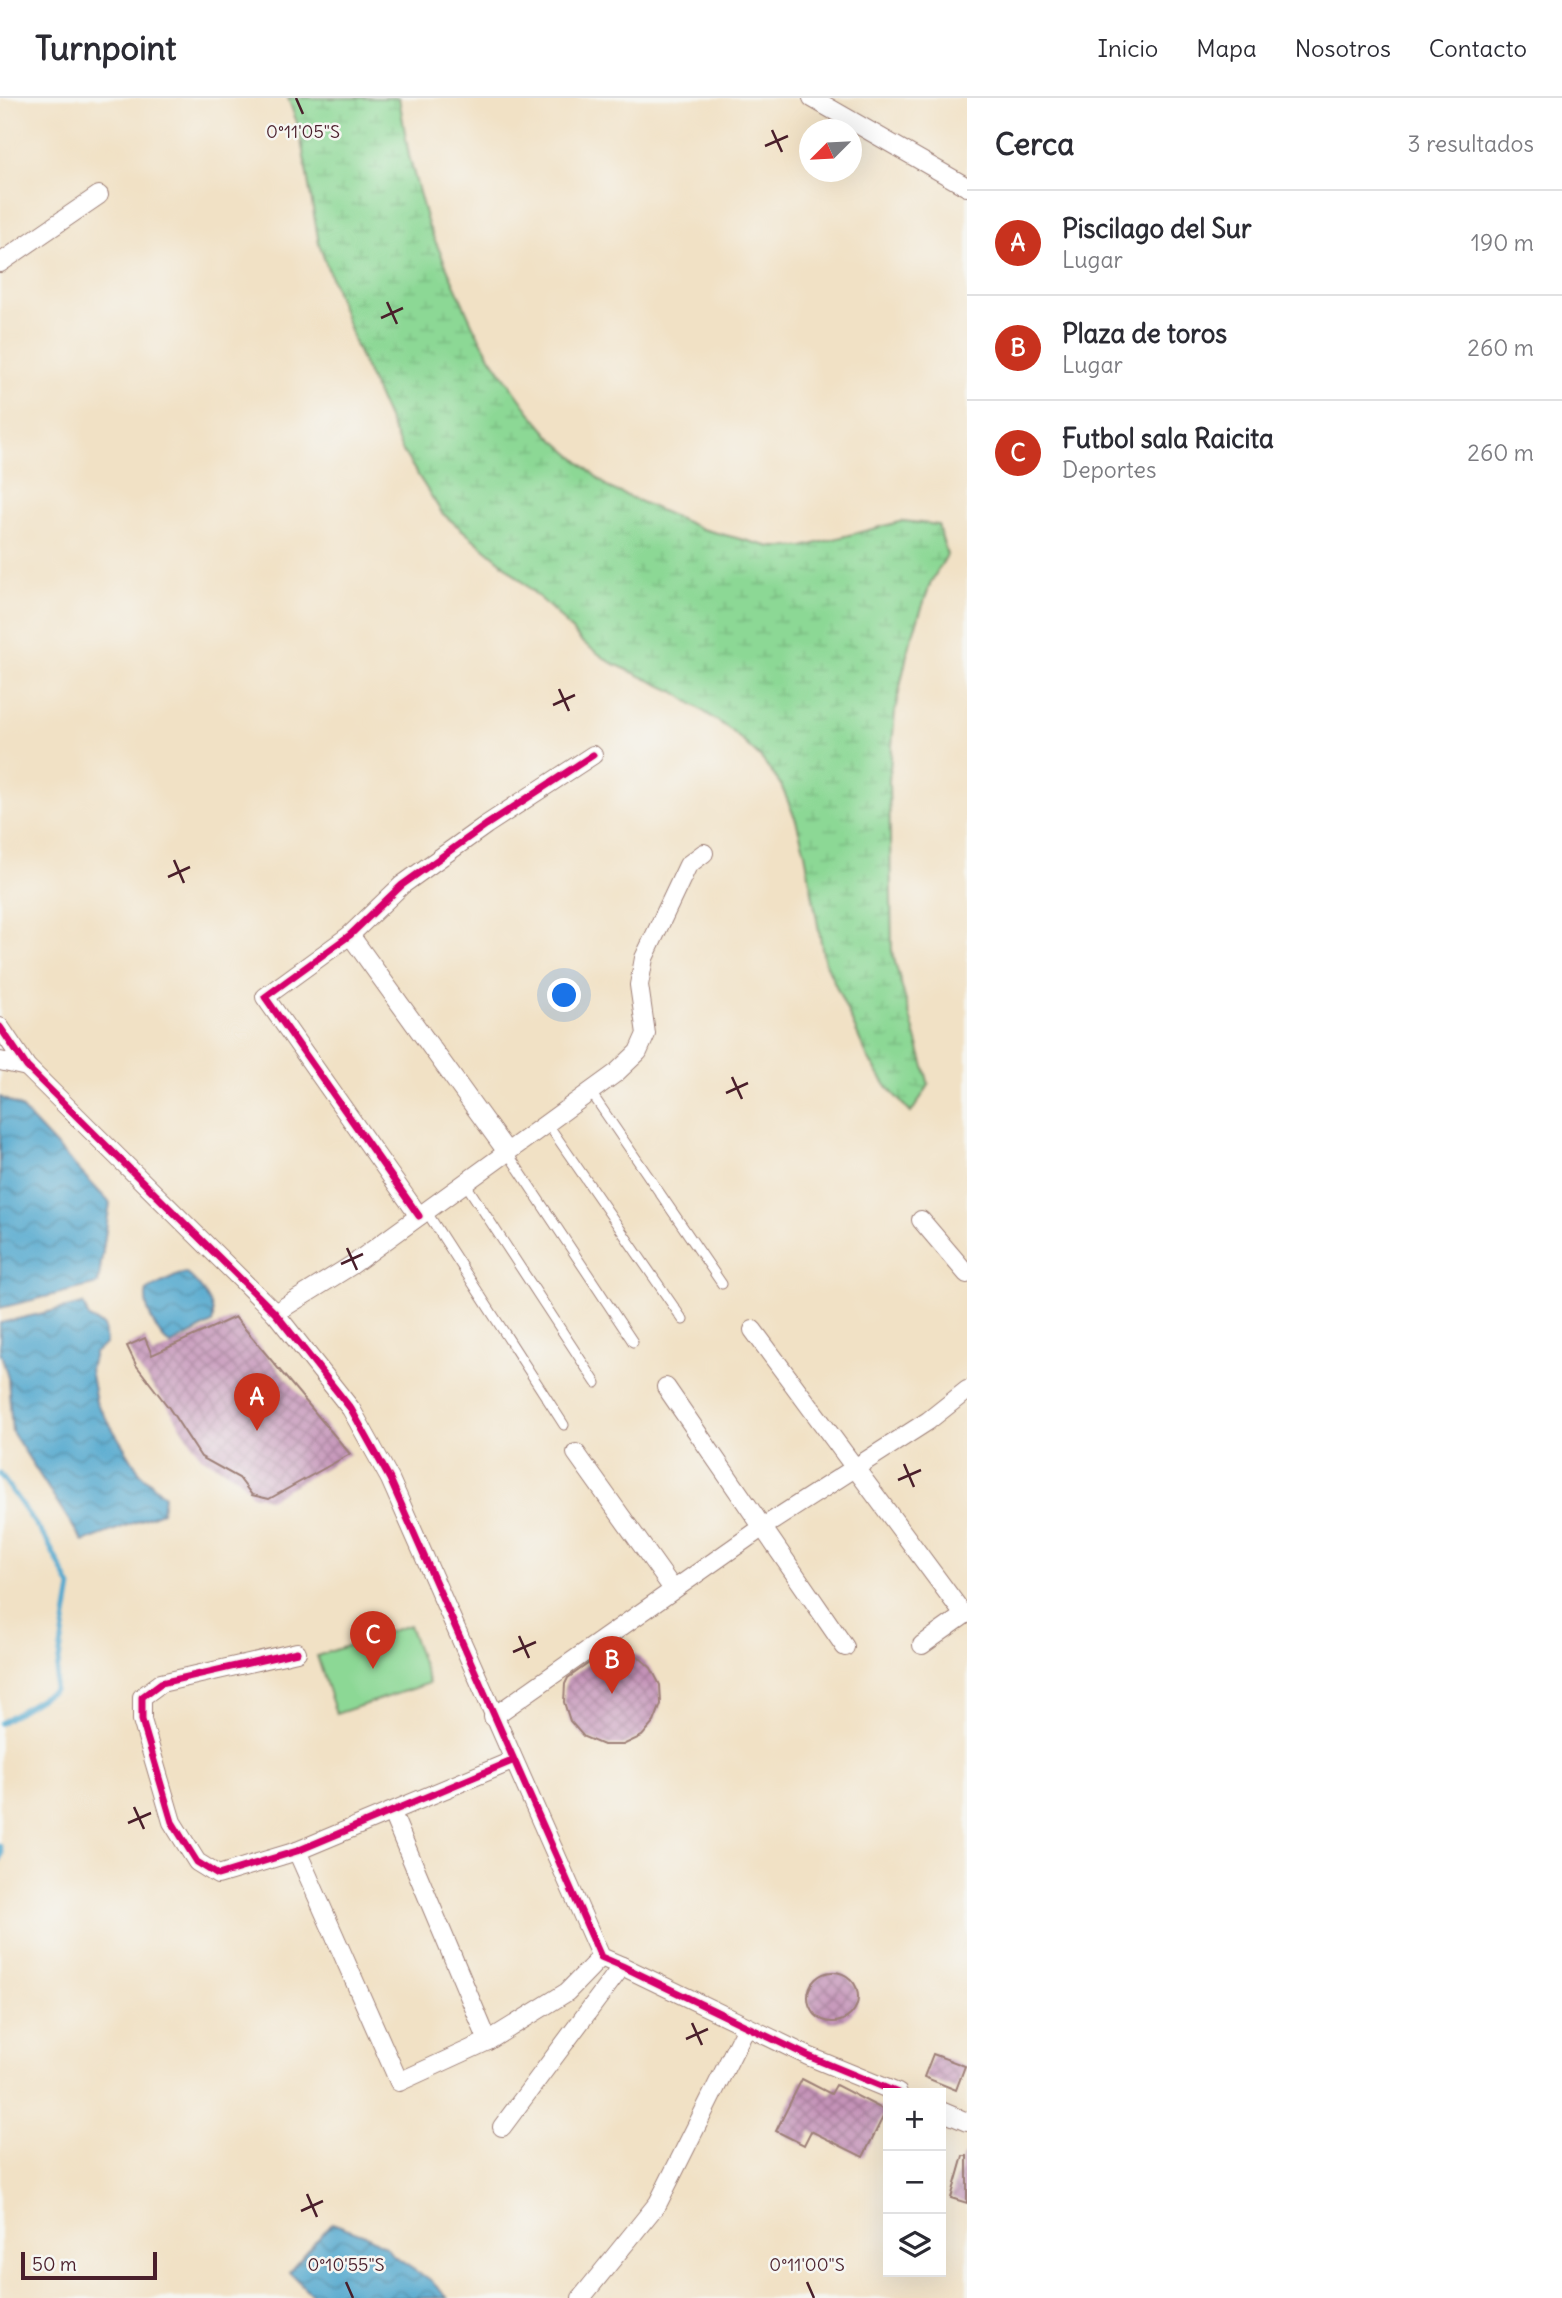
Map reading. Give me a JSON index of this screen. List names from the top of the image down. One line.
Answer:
{"scale_bar":"50 m","north":"bottom left","page":{"header":"Turnpoint","nav":["Inicio","Mapa","Nosotros","Contacto"],"heading":["Cerca","3 resultados"],"list":[{"mark":"A","name":"Piscilago del Sur","note":"Lugar","value":"190 m"},{"mark":"B","name":"Plaza de toros","note":"Lugar","value":"260 m"},{"mark":"C","name":"Futbol sala Raicita","note":"Deportes","value":"260 m"}],"pins":["A","C","B"],"map_buttons":["+","−"],"scale":"50 m"},"coordinates":["0°11'05\"S","0°10'55\"S","0°11'00\"S"]}
